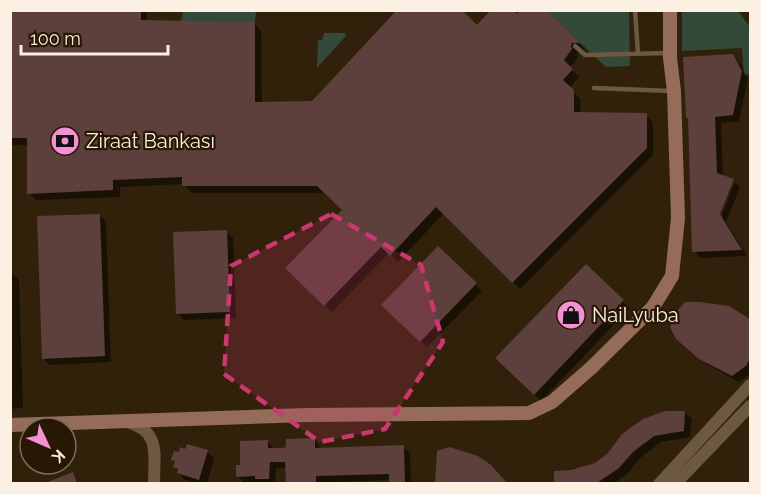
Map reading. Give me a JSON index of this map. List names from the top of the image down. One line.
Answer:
{"places":{"bank":["Ziraat Bankası"],"shop":["NaiLyuba"]},"scale_bar":"100 m","north":"bottom right"}
